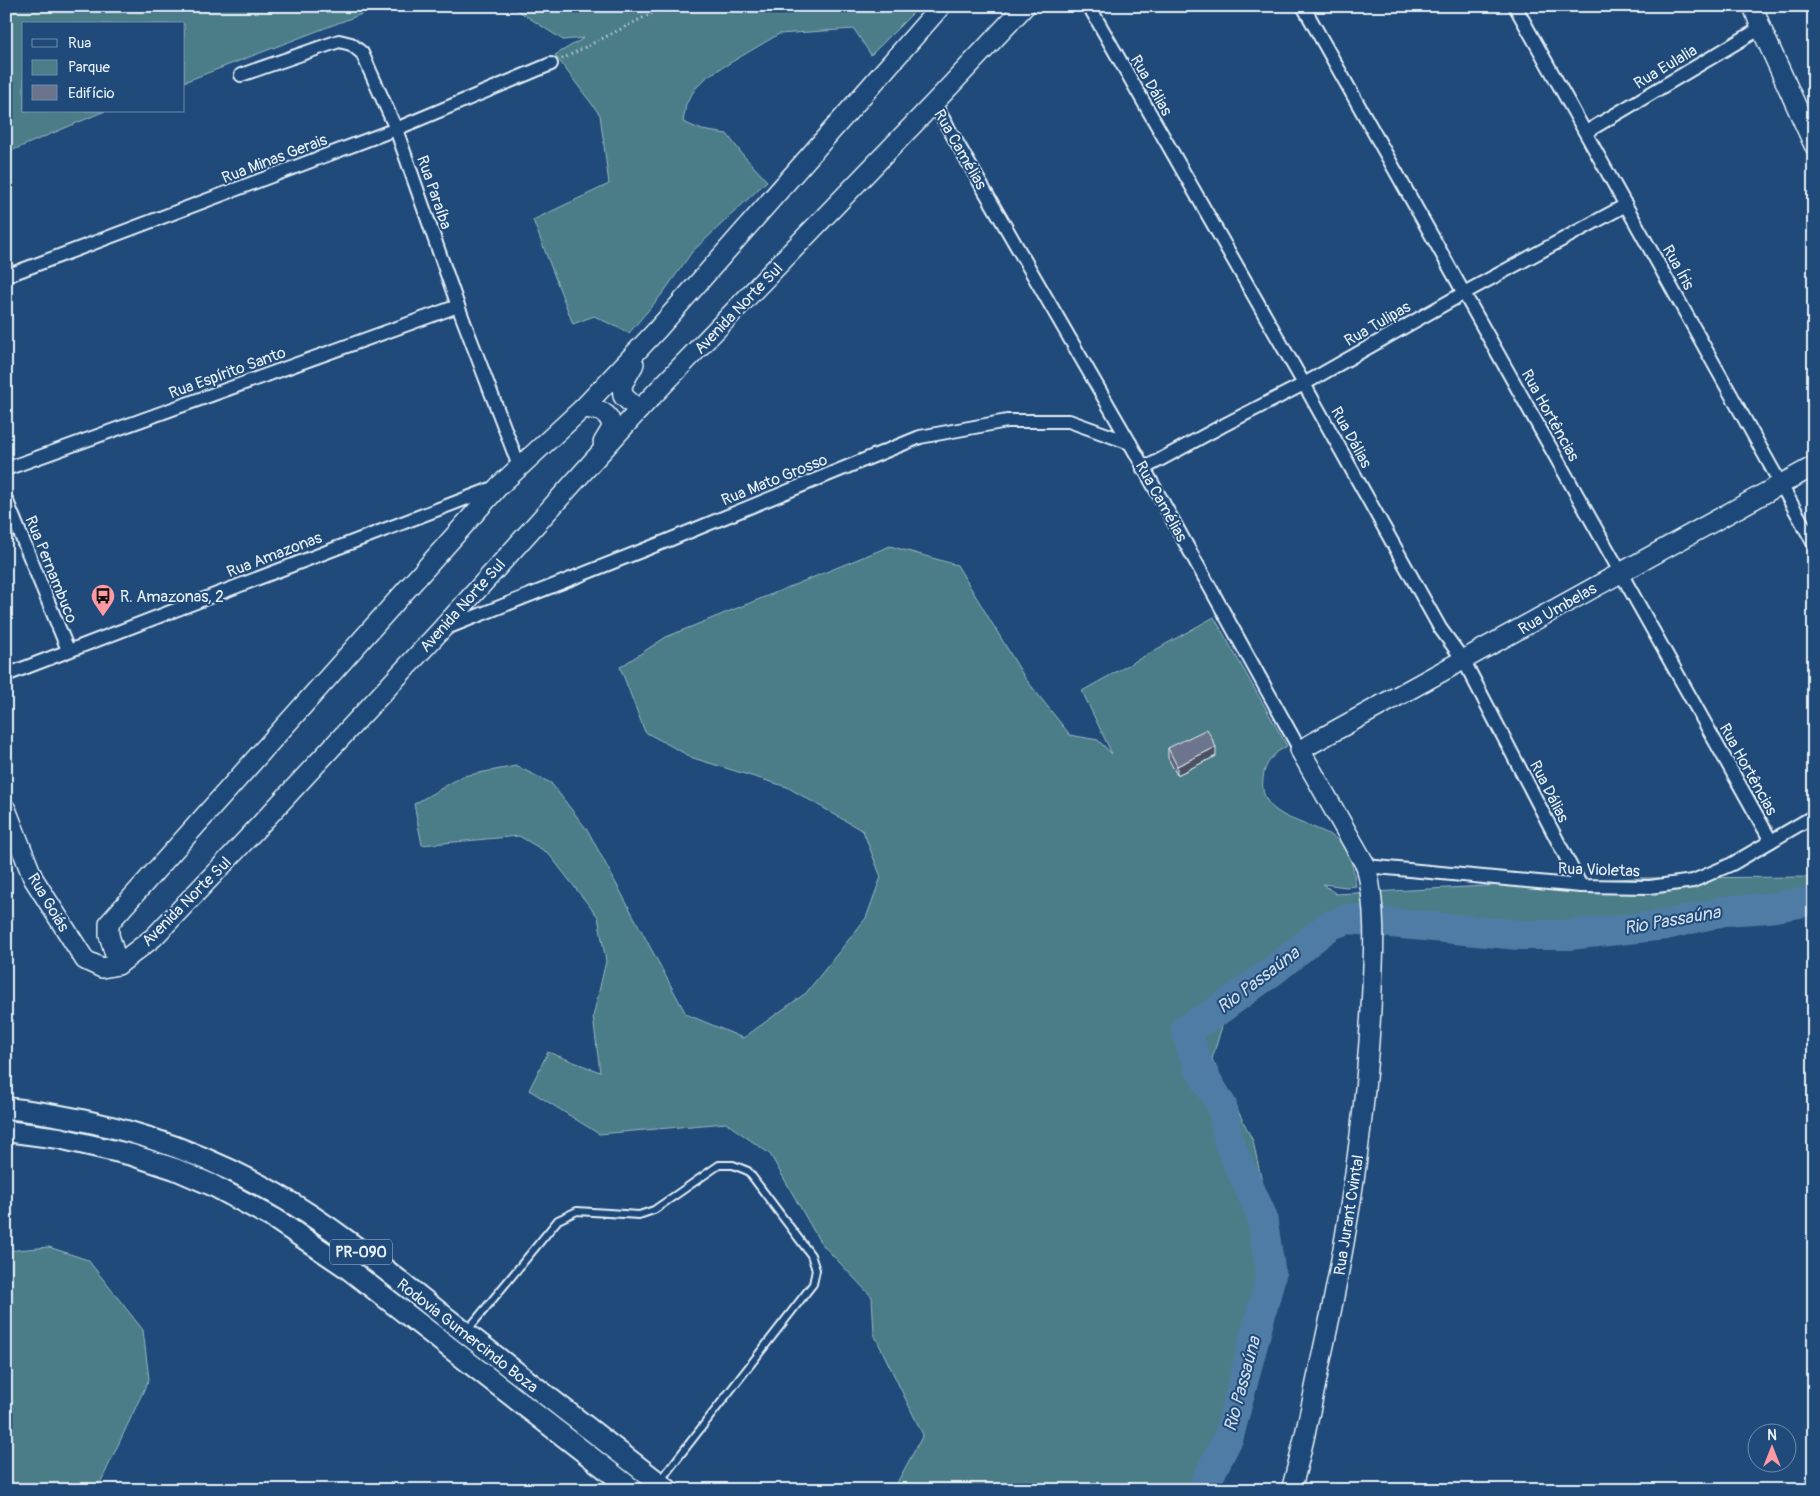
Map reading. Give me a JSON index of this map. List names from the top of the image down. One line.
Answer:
{"streets":{"main road":["PR-090","Rodovia Gumercindo Boza"],"street":["Rua Eulalia","Rua Dálias","Rua Camélias","Rua Minas Gerais","Rua Paraíba","Rua Íris","Avenida Norte Sul","Rua Tulipas","Rua Espírito Santo","Rua Hortências","Rua Mato Grosso","Rua Amazonas","Rua Pernambuco","Rua Umbelas","Rua Violetas","Rua Goiás","Rua Jurant Cvintal"]},"crossings":[["Rua Eulalia","Rua Íris"],["Rua Dálias","Rua Tulipas"],["Rua Dálias","Rua Umbelas"],["Rua Dálias","Rua Violetas"],["Rua Camélias","Avenida Norte Sul"],["Rua Camélias","Rua Tulipas"],["Rua Camélias","Rua Mato Grosso"],["Rua Camélias","Rua Umbelas"],["Rua Camélias","Rua Violetas"],["Rua Camélias","Rua Jurant Cvintal"],["Rua Minas Gerais","Rua Paraíba"],["Rua Paraíba","Rua Espírito Santo"],["Rua Íris","Rua Tulipas"],["Rua Íris","Rua Umbelas"],["Avenida Norte Sul","Rua Mato Grosso"],["Avenida Norte Sul","Rua Goiás"],["Rua Tulipas","Rua Hortências"],["Rua Hortências","Rua Umbelas"],["Rua Hortências","Rua Violetas"],["Rua Amazonas","Rua Pernambuco"]],"water":["Rio Passaúna"],"places":{"bus stop":["R. Amazonas, 2"]},"legend":["Rua","Parque","Edifício"],"north":"top"}
